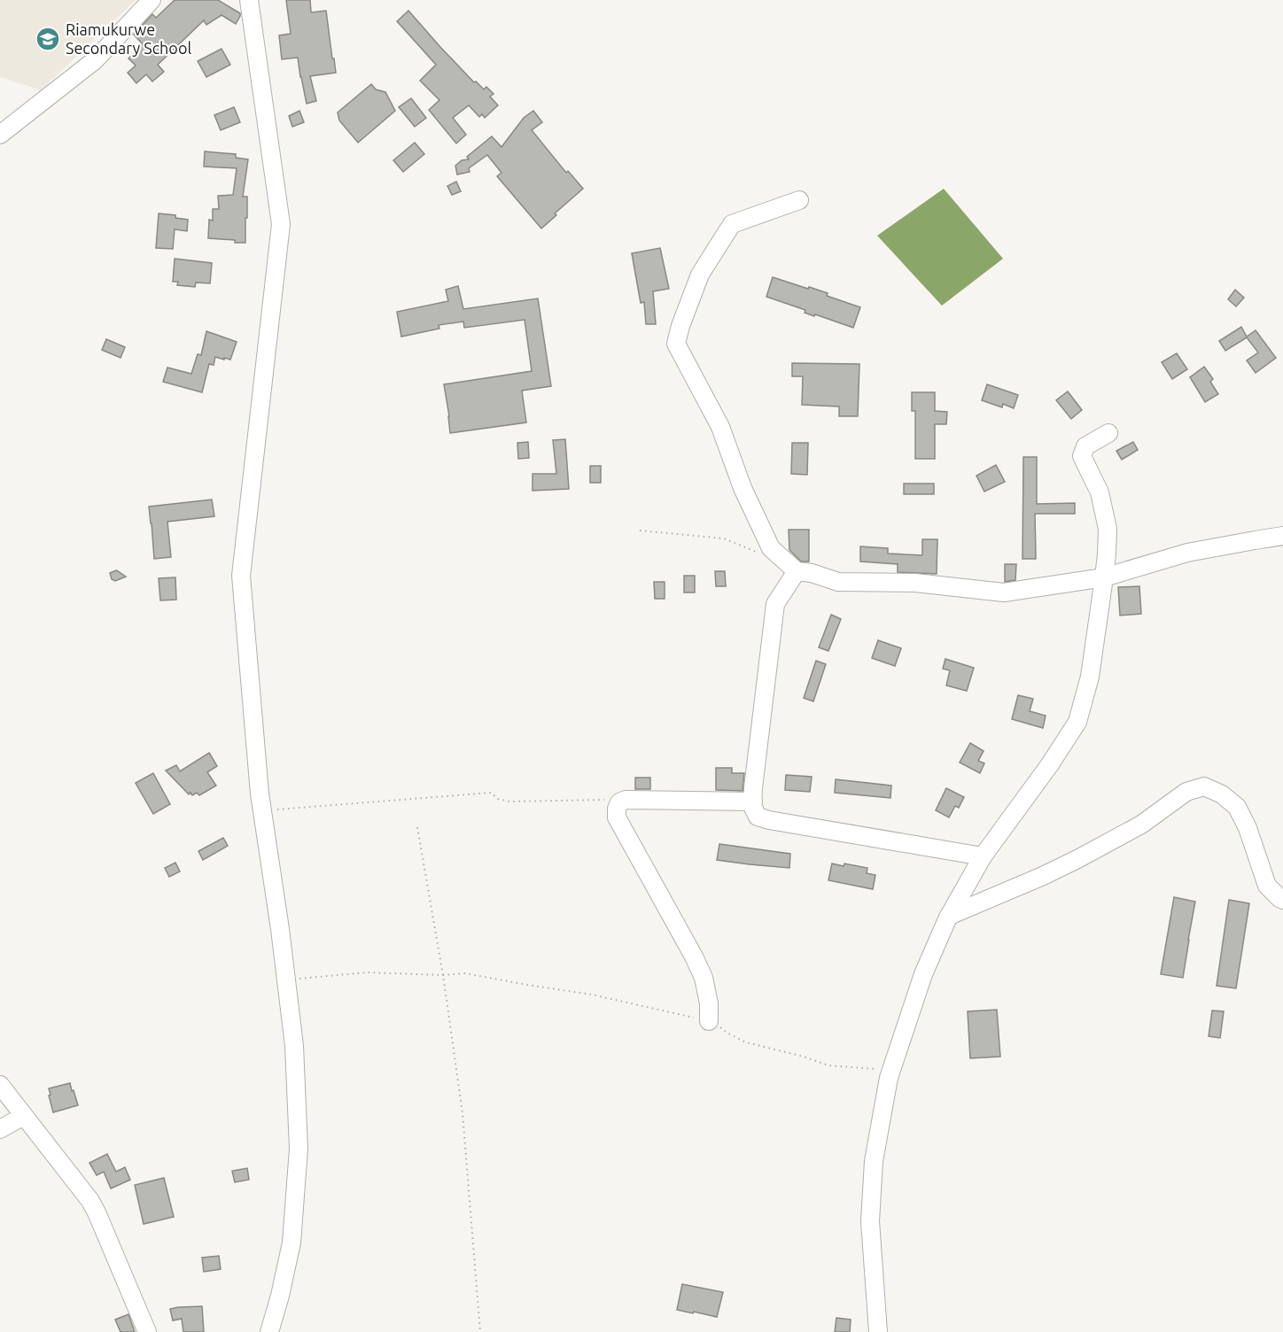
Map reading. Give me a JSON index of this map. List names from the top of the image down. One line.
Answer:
{"places":{"school or university":["Riamukurwe Secondary School"]}}
